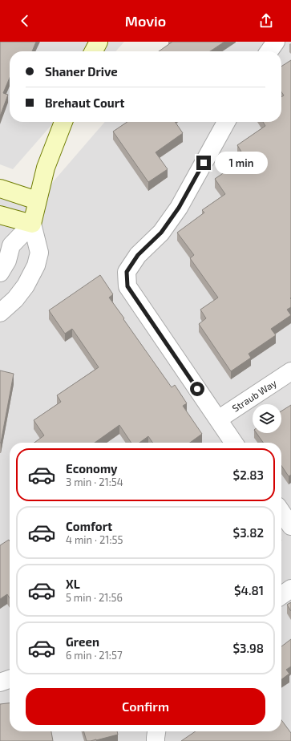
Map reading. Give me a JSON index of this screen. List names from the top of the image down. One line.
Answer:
{"streets":{"street":["Straub Way"]},"page":{"header":"Movio","banner":["Shaner Drive","Brehaut Court"],"bubble":"1 min","list":[{"name":"Economy","note":"3 min · 21:54","value":"$2.83"},{"name":"Comfort","note":"4 min · 21:55","value":"$3.82"},{"name":"XL","note":"5 min · 21:56","value":"$4.81"},{"name":"Green","note":"6 min · 21:57","value":"$3.98"}],"buttons":"Confirm"}}
